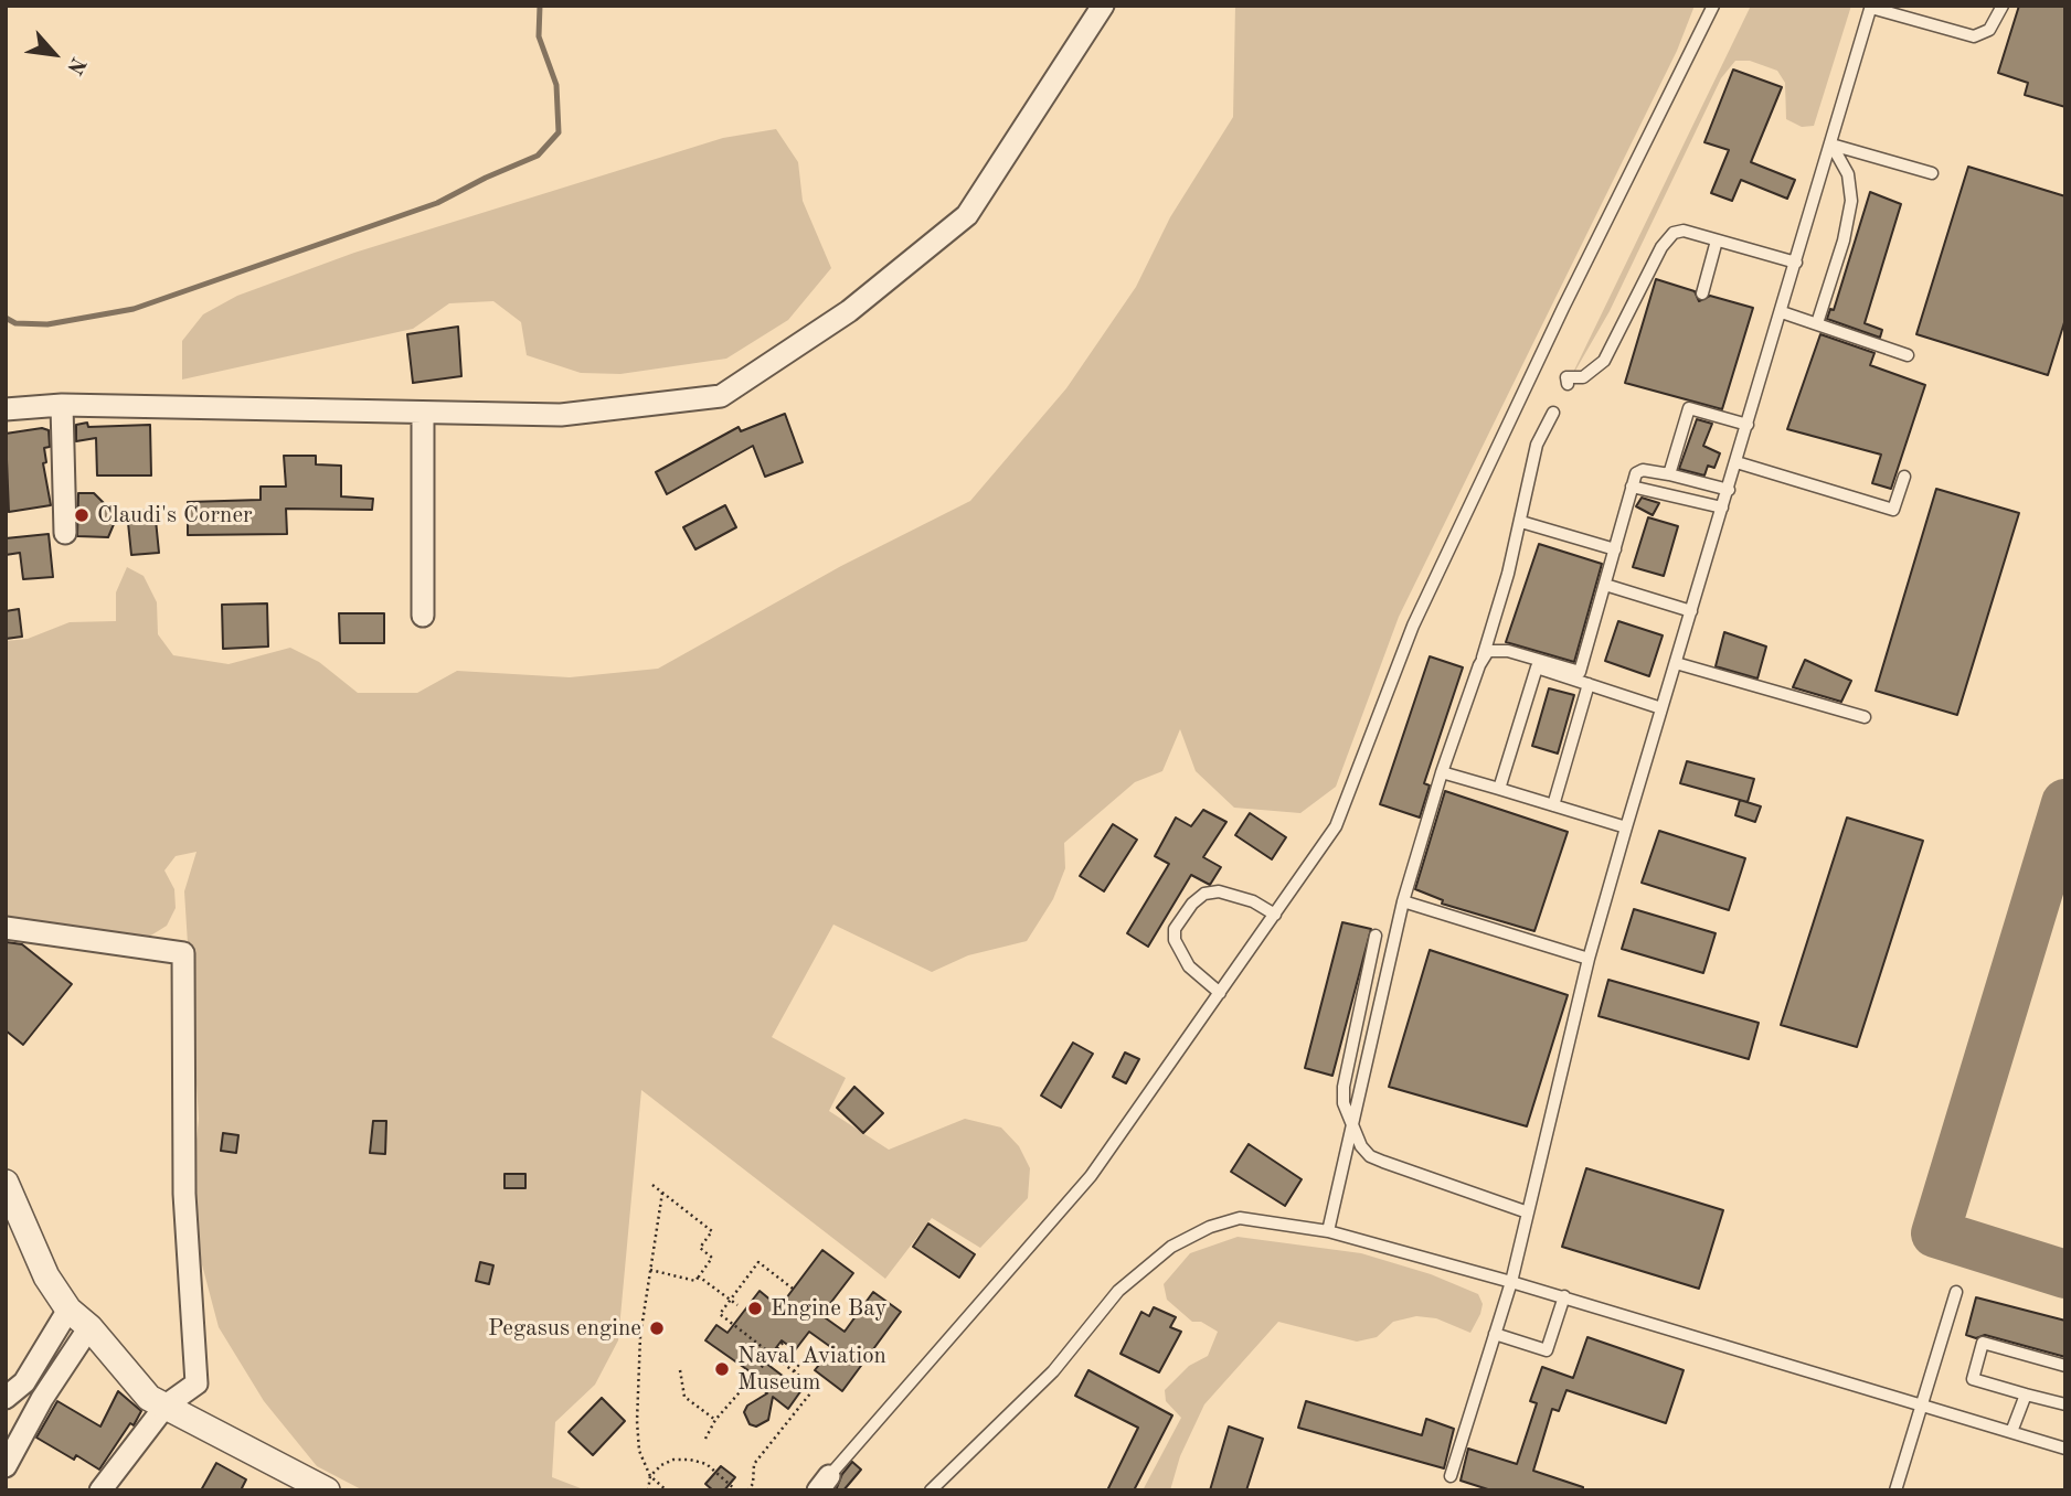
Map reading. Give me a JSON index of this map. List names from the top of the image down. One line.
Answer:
{"places":["Claudi's Corner","Engine Bay","Pegasus engine","Naval Aviation Museum"],"north":"bottom right"}
